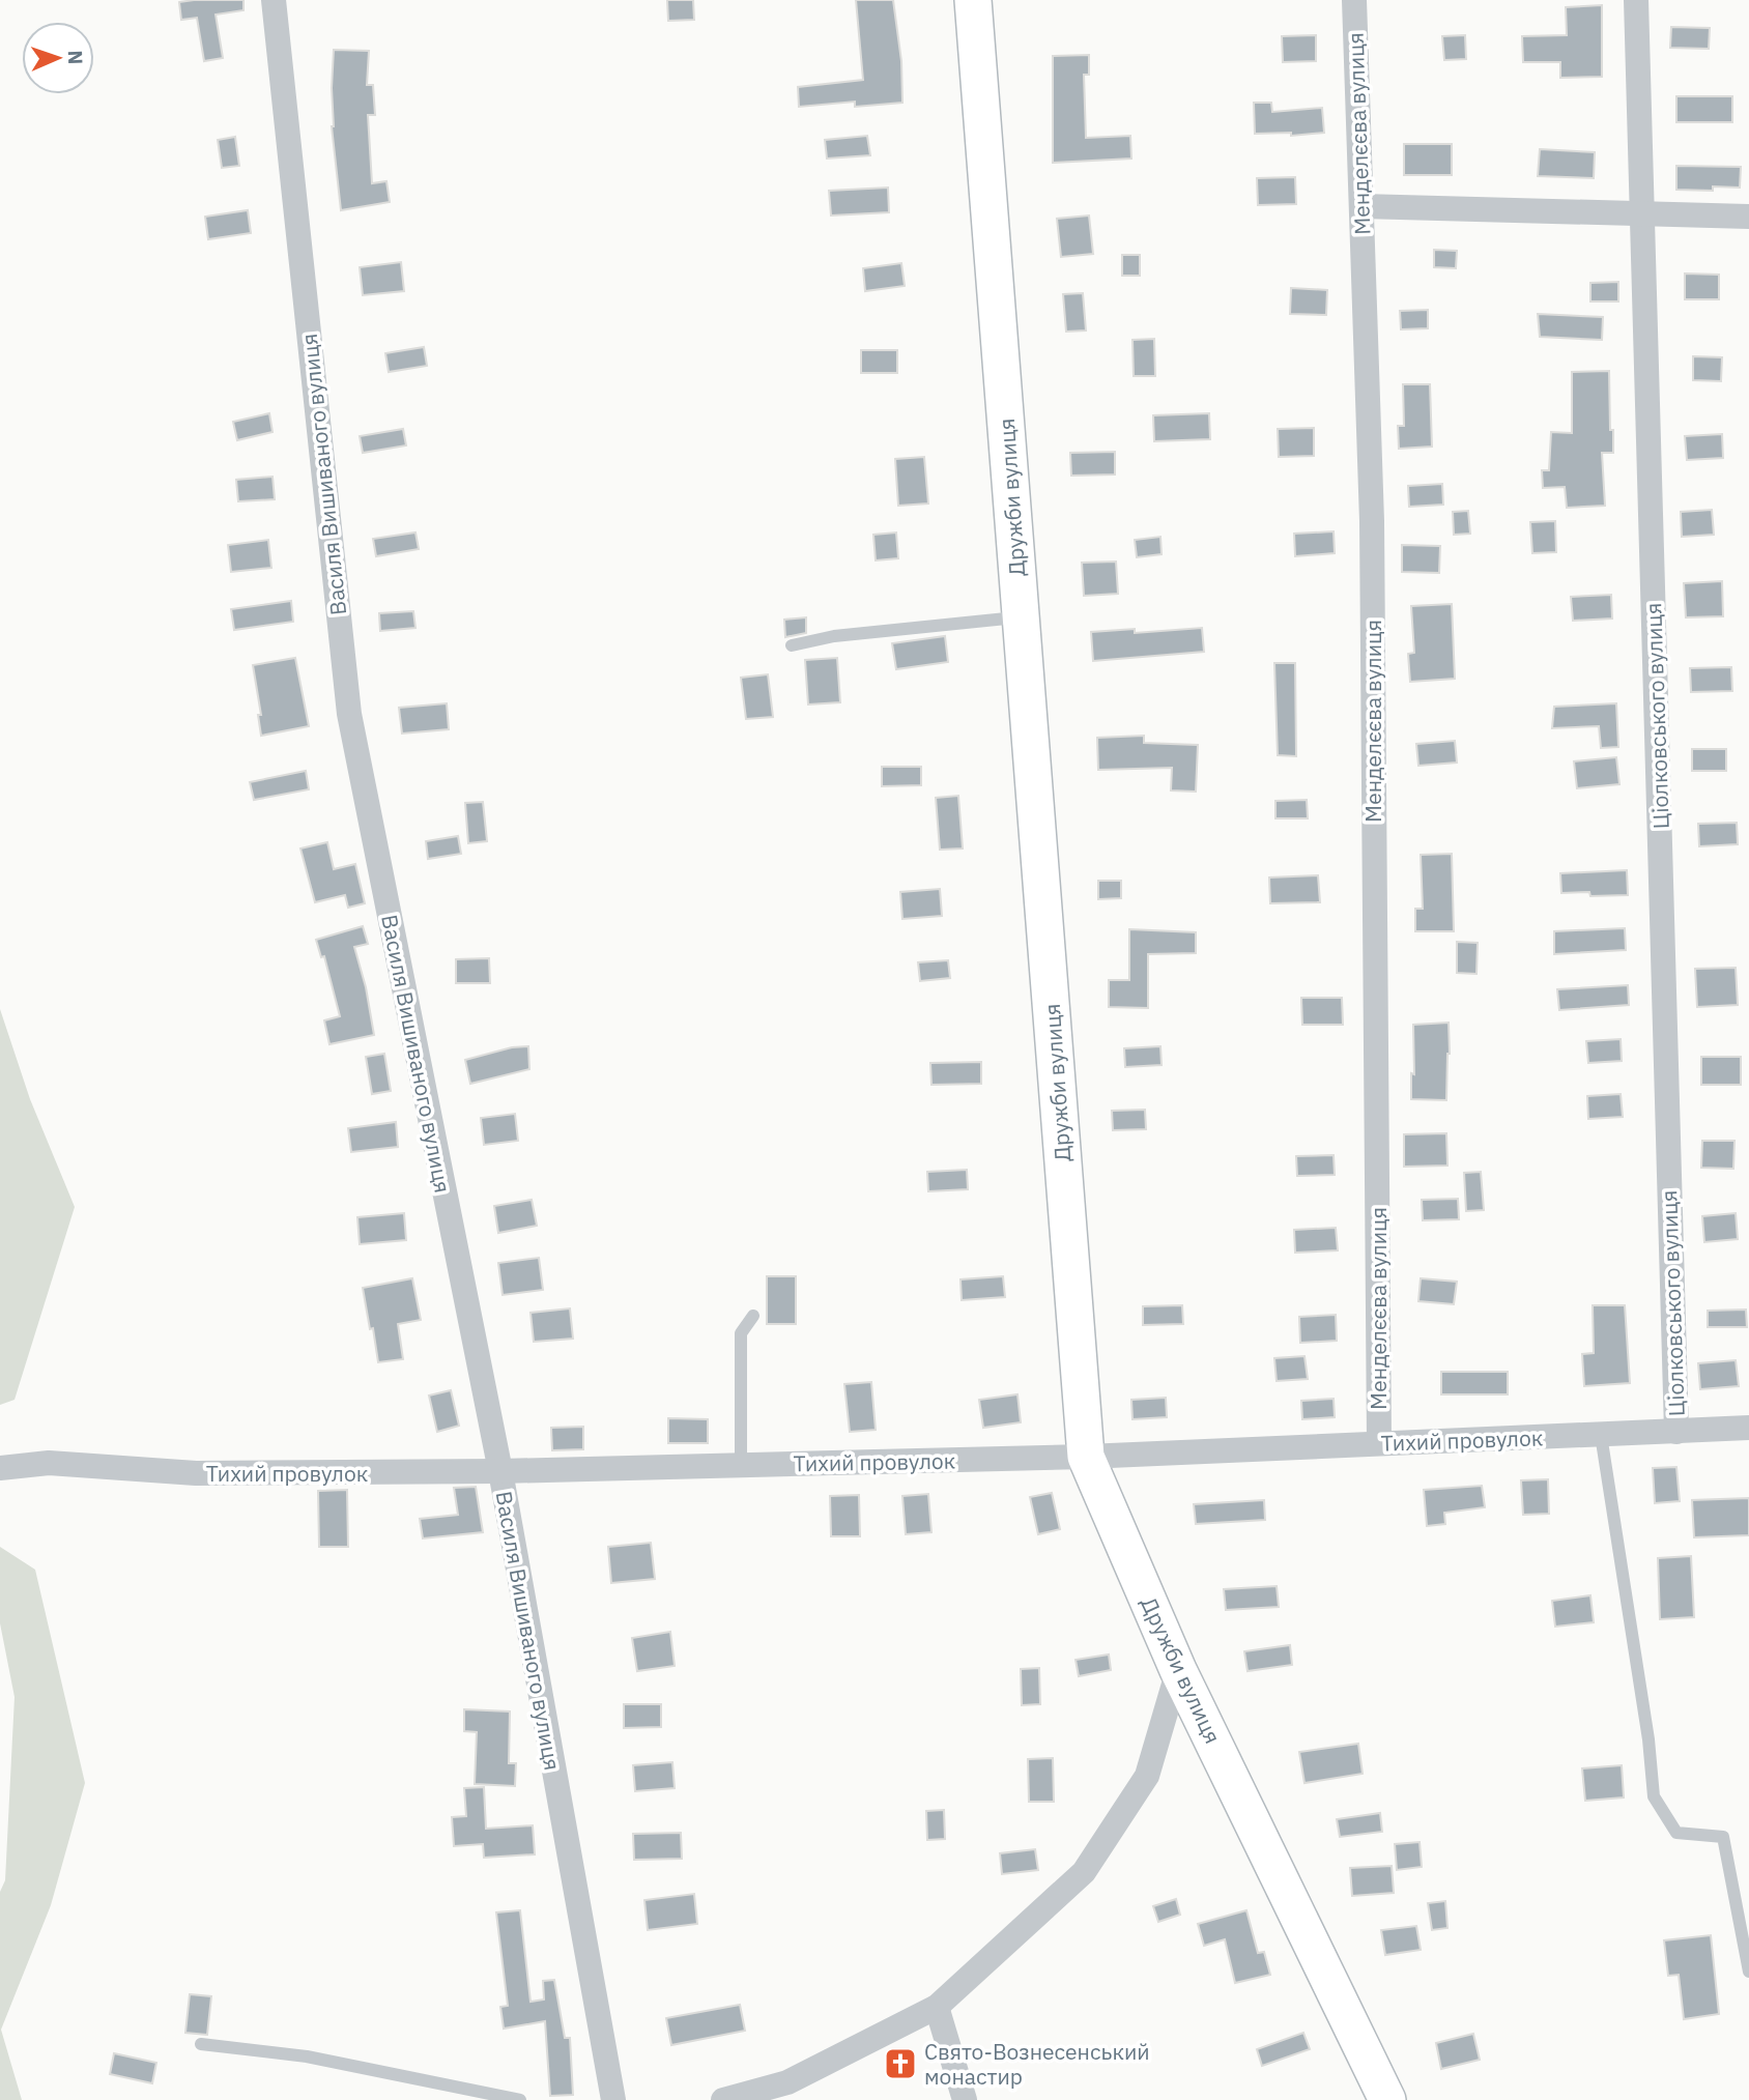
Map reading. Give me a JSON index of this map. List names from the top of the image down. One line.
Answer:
{"streets":{"street":["Менделєєва вулиця","Василя Вишиваного вулиця","Дружби вулиця","Ціолковського вулиця","Тихий провулок"]},"crossings":[["Менделєєва вулиця","Тихий провулок"],["Василя Вишиваного вулиця","Тихий провулок"],["Дружби вулиця","Тихий провулок"],["Ціолковського вулиця","Тихий провулок"]],"places":{"church":["Cвято-Вознесенський монастир"]},"north":"right"}
